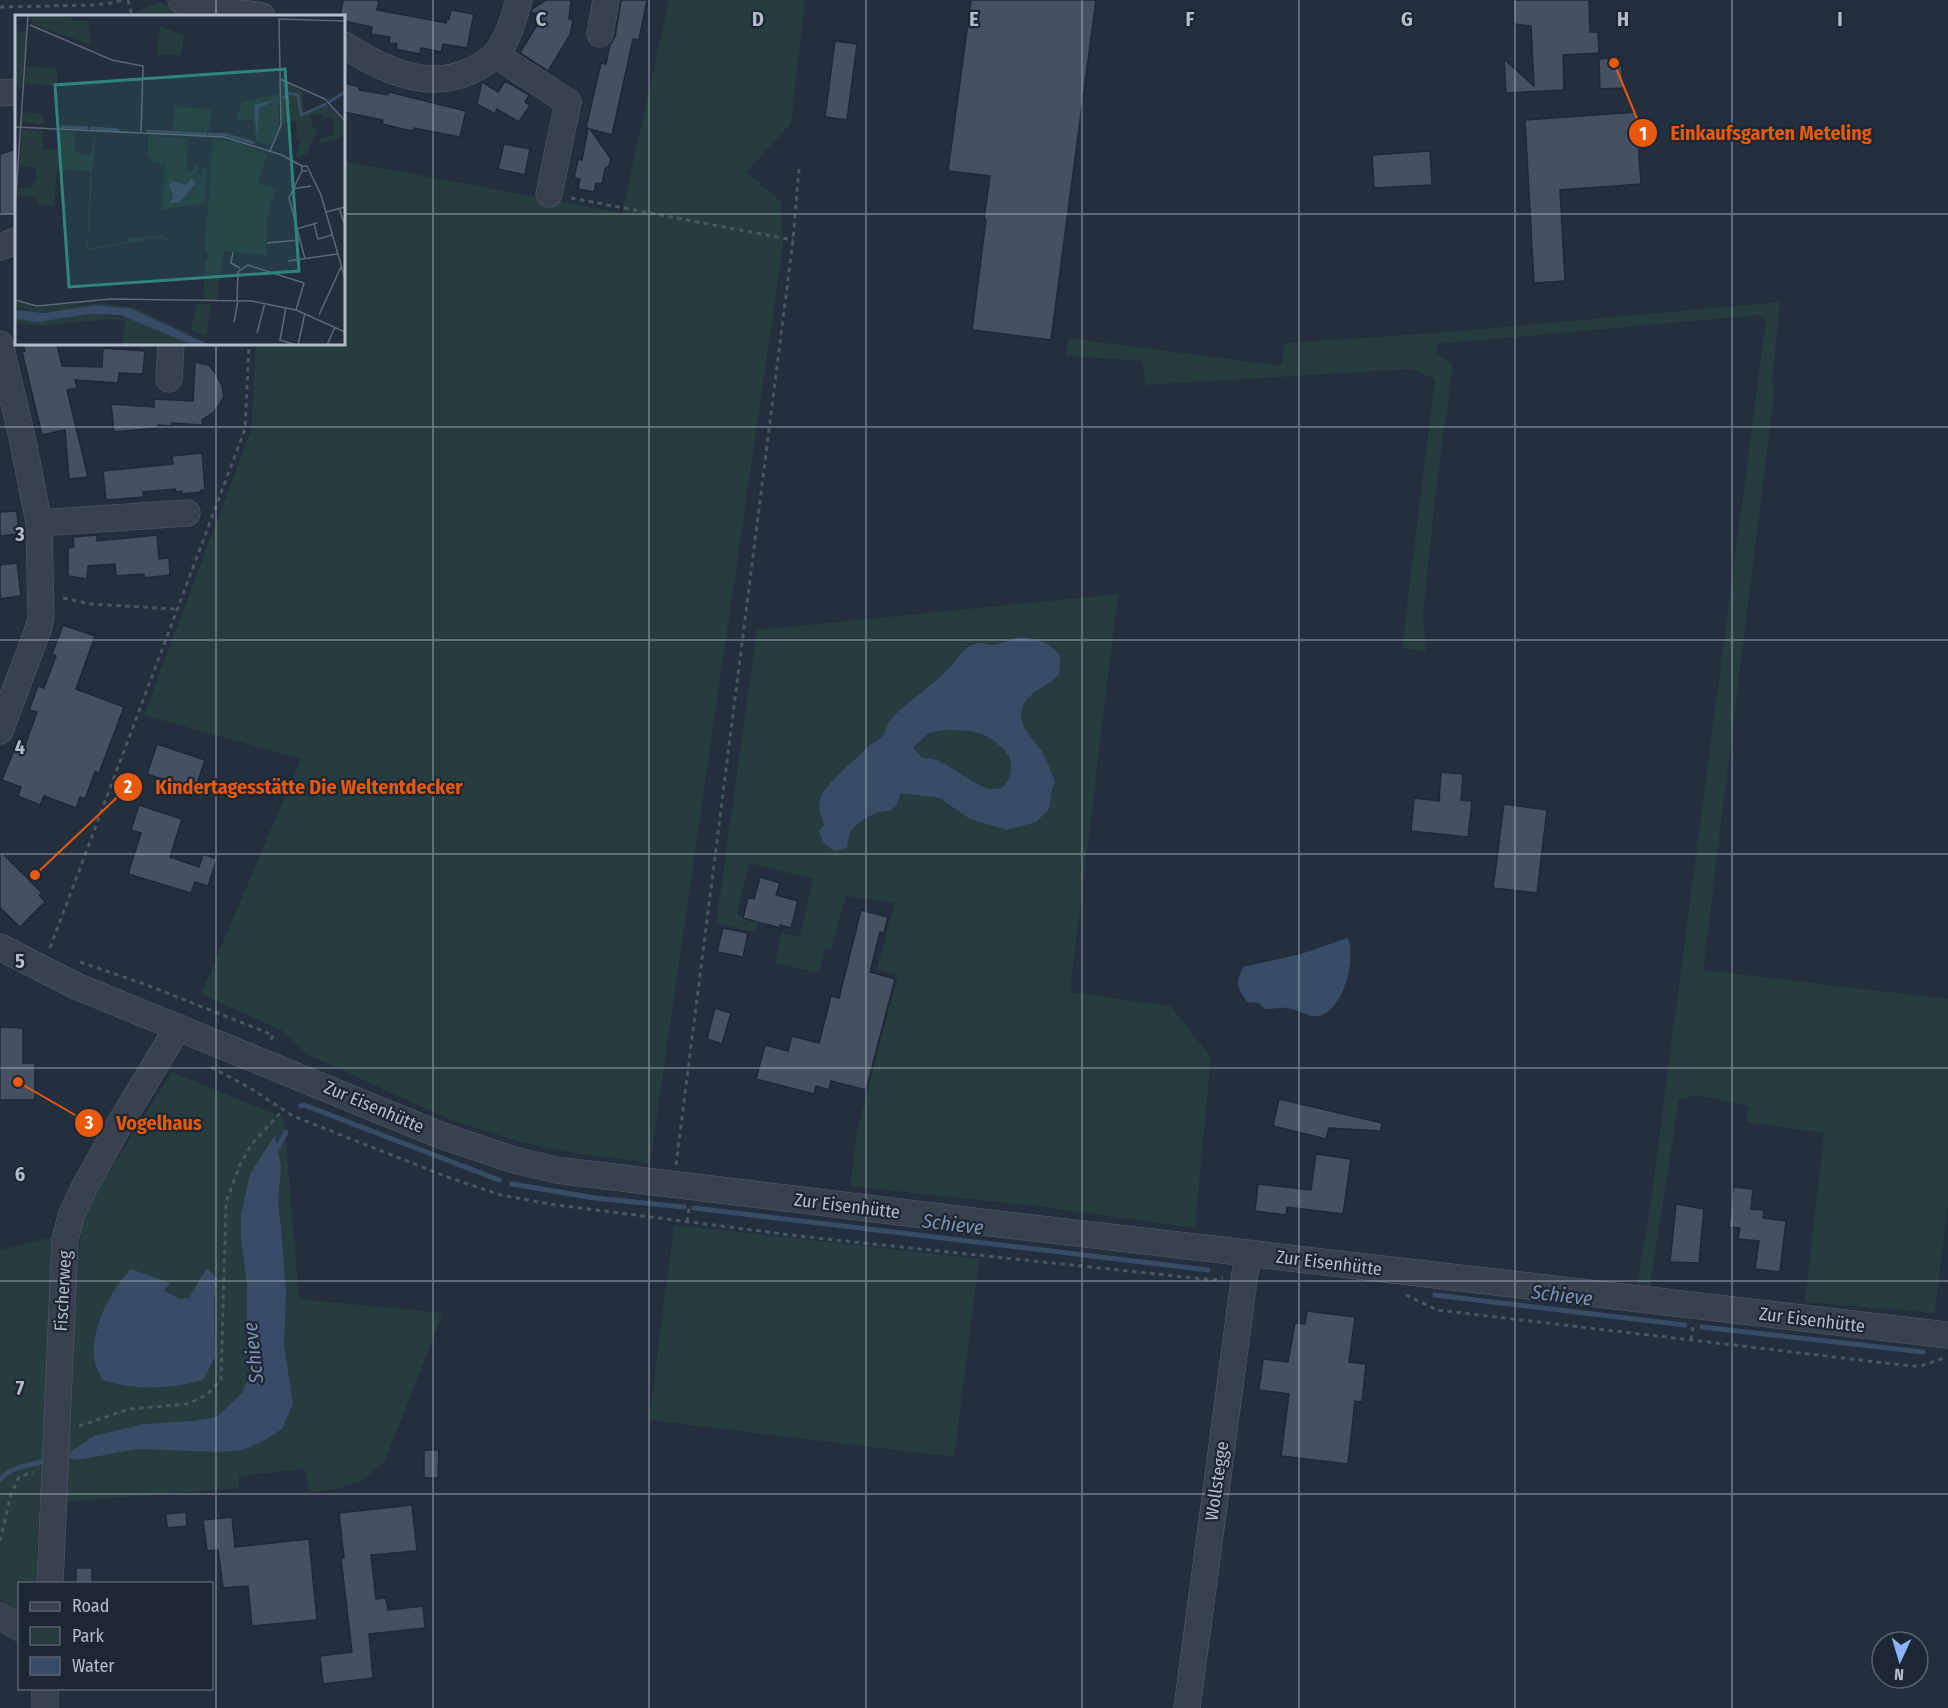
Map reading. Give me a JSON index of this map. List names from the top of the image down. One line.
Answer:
{"streets":{"street":["Zur Eisenhütte","Fischerweg","Wollstegge"]},"crossings":[["Zur Eisenhütte","Fischerweg"],["Zur Eisenhütte","Wollstegge"]],"water":["Schieve"],"places":["Einkaufsgarten Meteling","Kindertagesstätte Die Weltentdecker","Vogelhaus"],"legend":["Road","Park","Water"],"north":"bottom","grid":{"columns":["C","D","E","F","G","H","I"],"rows":["3","4","5","6","7"]}}
